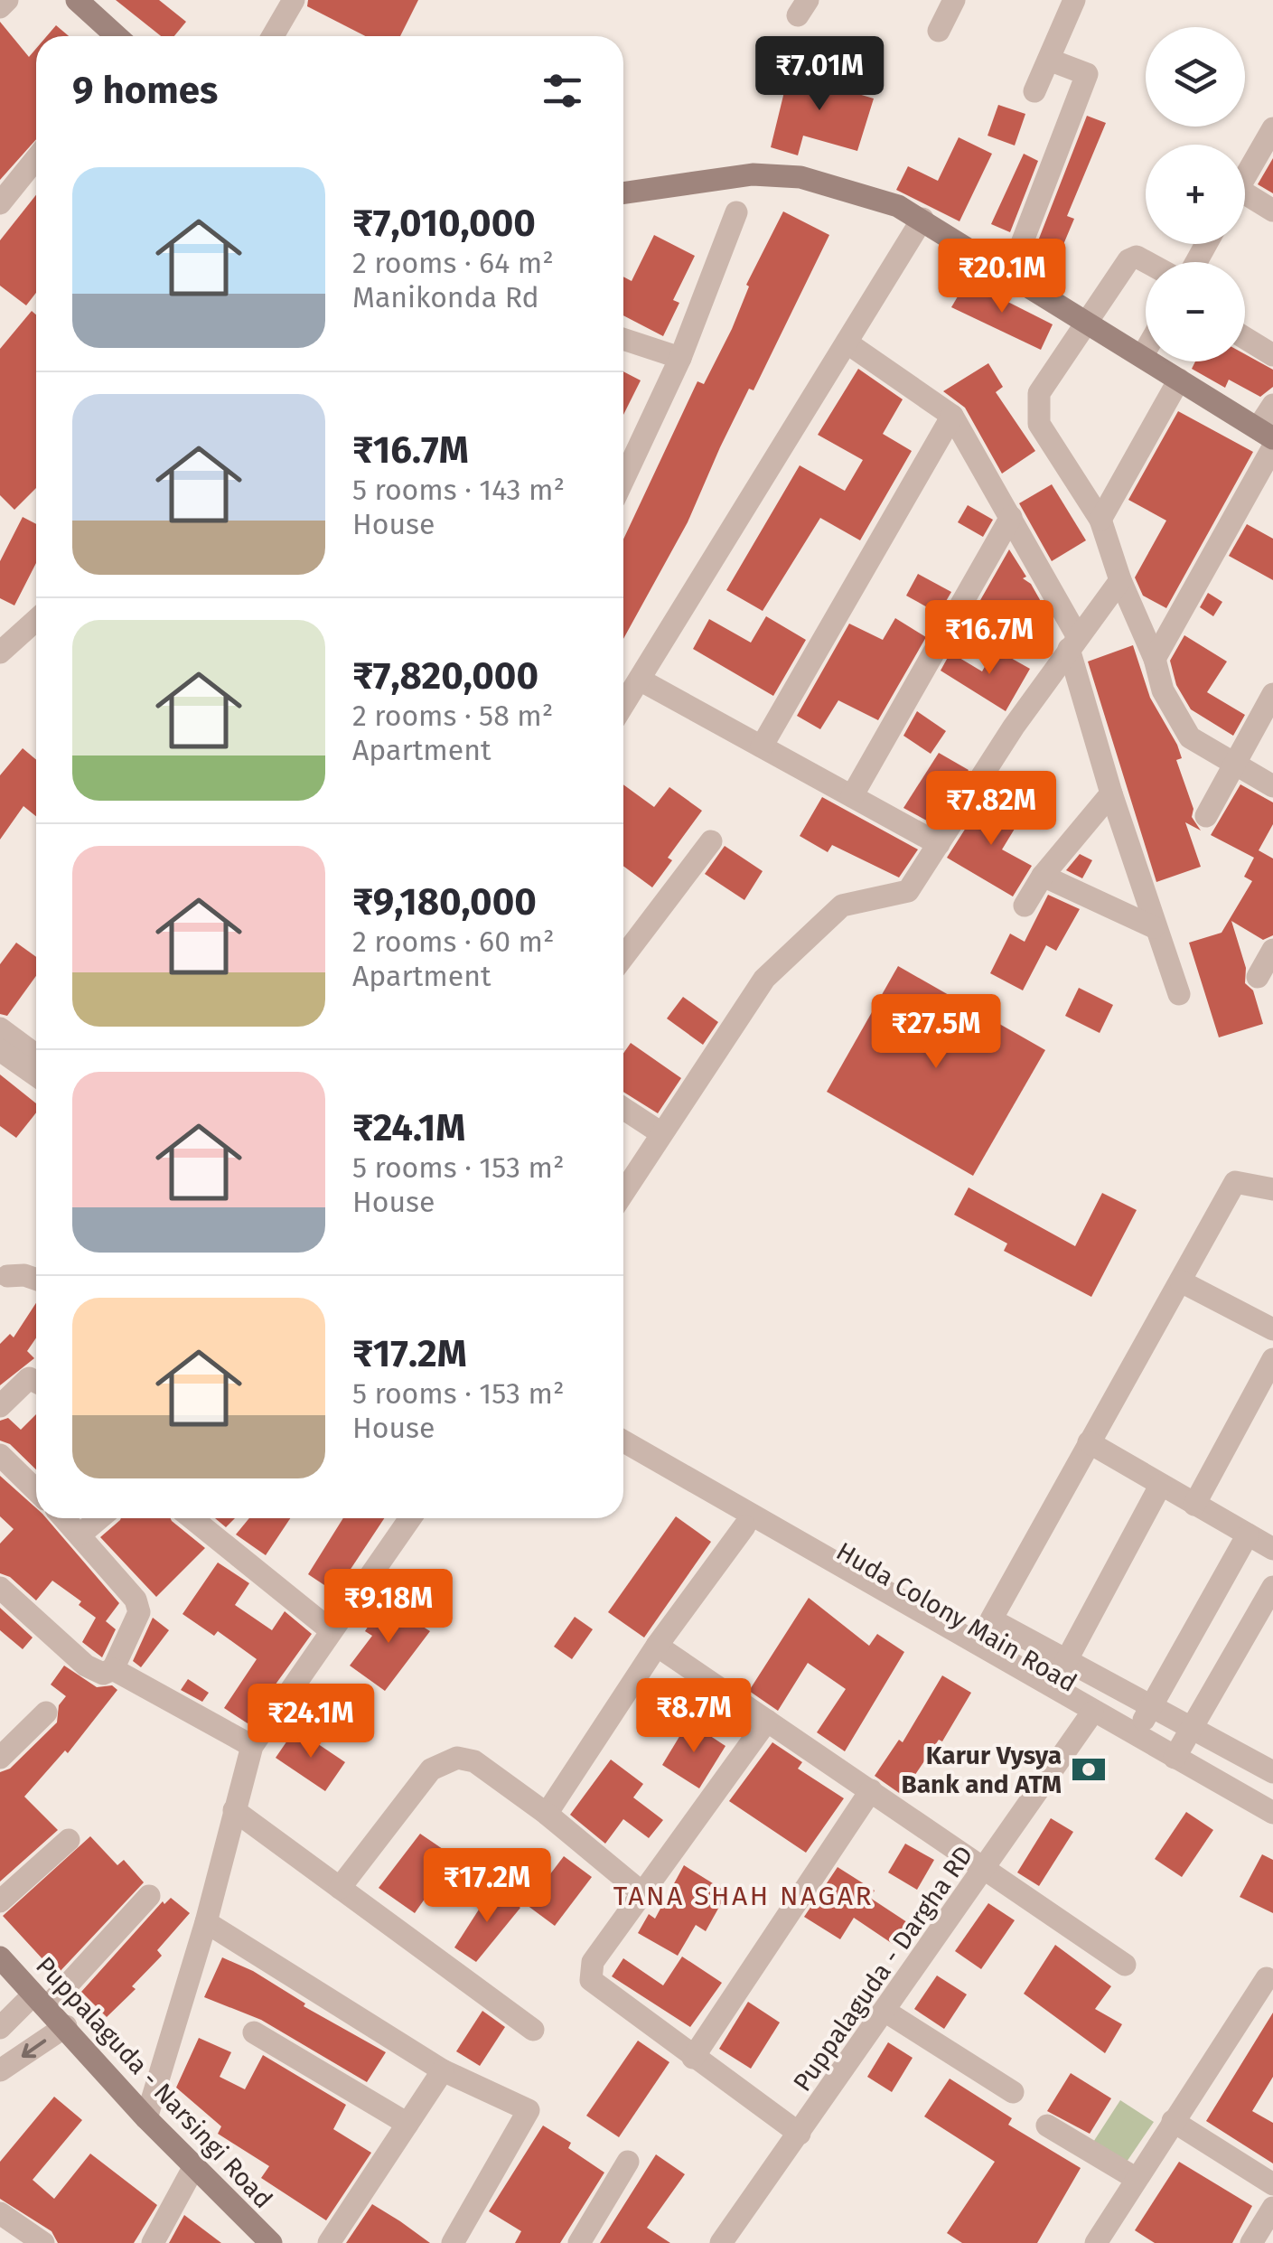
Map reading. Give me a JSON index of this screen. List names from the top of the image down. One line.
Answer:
{"streets":{"street":["Huda Colony Main Road","Puppalaguda - Dargha RD","Puppalaguda - Narsingi Road"]},"crossings":[["Huda Colony Main Road","Puppalaguda - Dargha RD"]],"districts":["TANA SHAH NAGAR"],"places":{"bank":["Karur Vysya Bank and ATM"]},"page":{"map_buttons":["+","−"],"price":["₹7.01M","₹20.1M","₹16.7M","₹7.82M","₹27.5M","₹9.18M","₹8.7M","₹24.1M","₹17.2M"],"heading":"9 homes","list":[{"name":"₹7,010,000","note":"2 rooms · 64 m² · Manikonda Rd"},{"name":"₹16.7M","note":"5 rooms · 143 m² · House"},{"name":"₹7,820,000","note":"2 rooms · 58 m² · Apartment"},{"name":"₹9,180,000","note":"2 rooms · 60 m² · Apartment"},{"name":"₹24.1M","note":"5 rooms · 153 m² · House"},{"name":"₹17.2M","note":"5 rooms · 153 m² · House"}]}}
